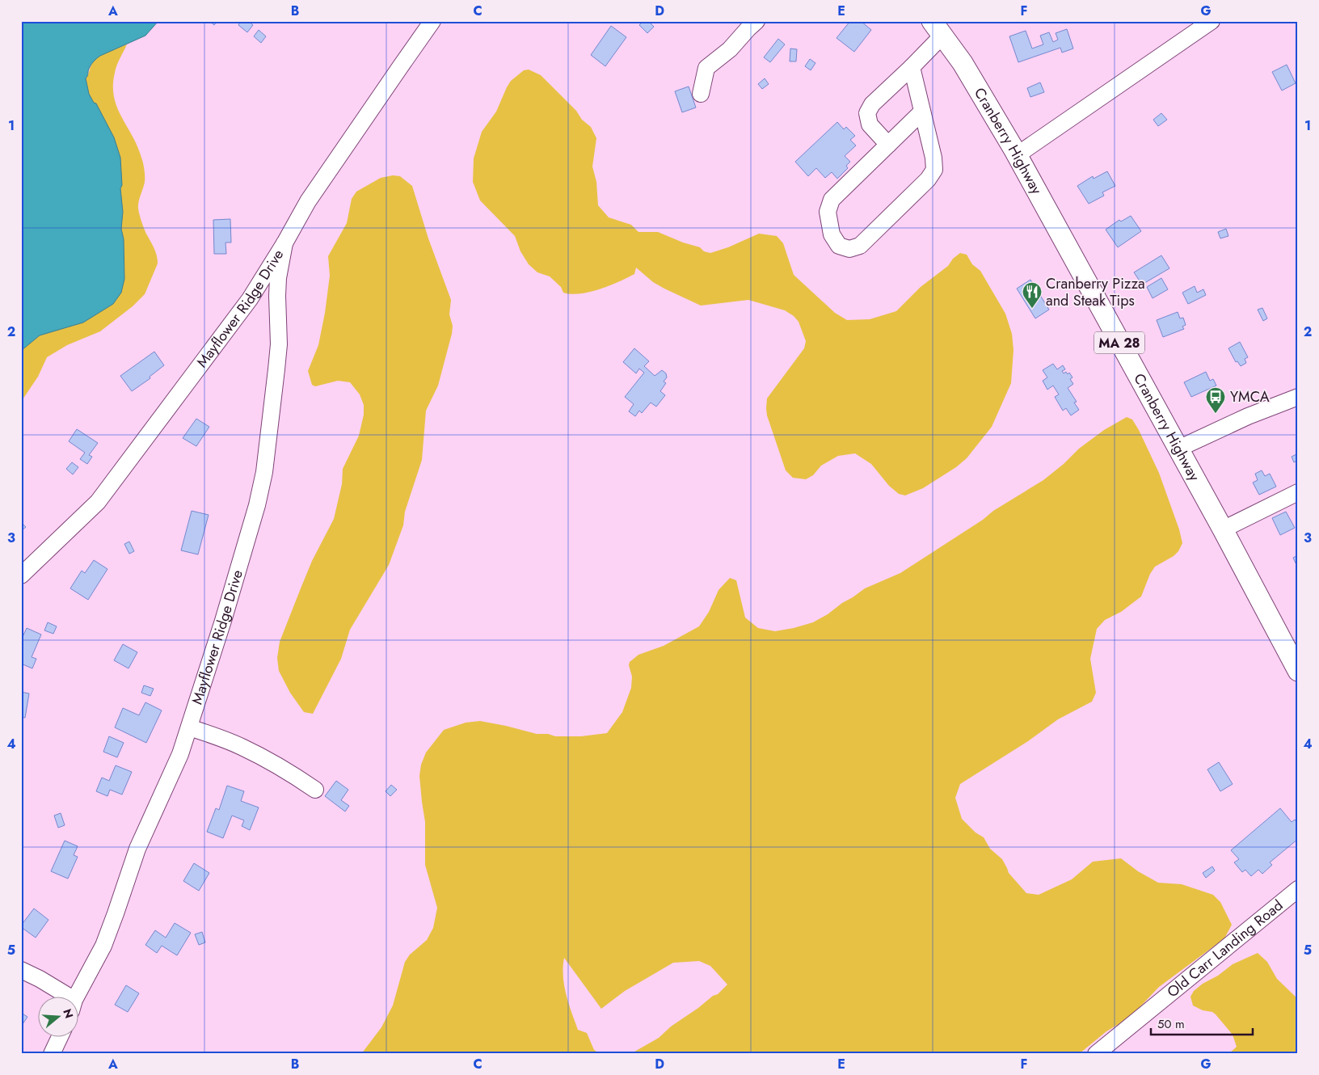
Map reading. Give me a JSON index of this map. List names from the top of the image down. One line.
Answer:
{"streets":{"main road":["Cranberry Highway","MA 28"],"street":["Mayflower Ridge Drive","Old Carr Landing Road"]},"places":{"restaurant":["Cranberry Pizza and Steak Tips"],"bus stop":["YMCA"]},"scale_bar":"50 m","north":"right","grid":{"columns":["A","B","C","D","E","F","G"],"rows":["1","2","3","4","5"]}}
